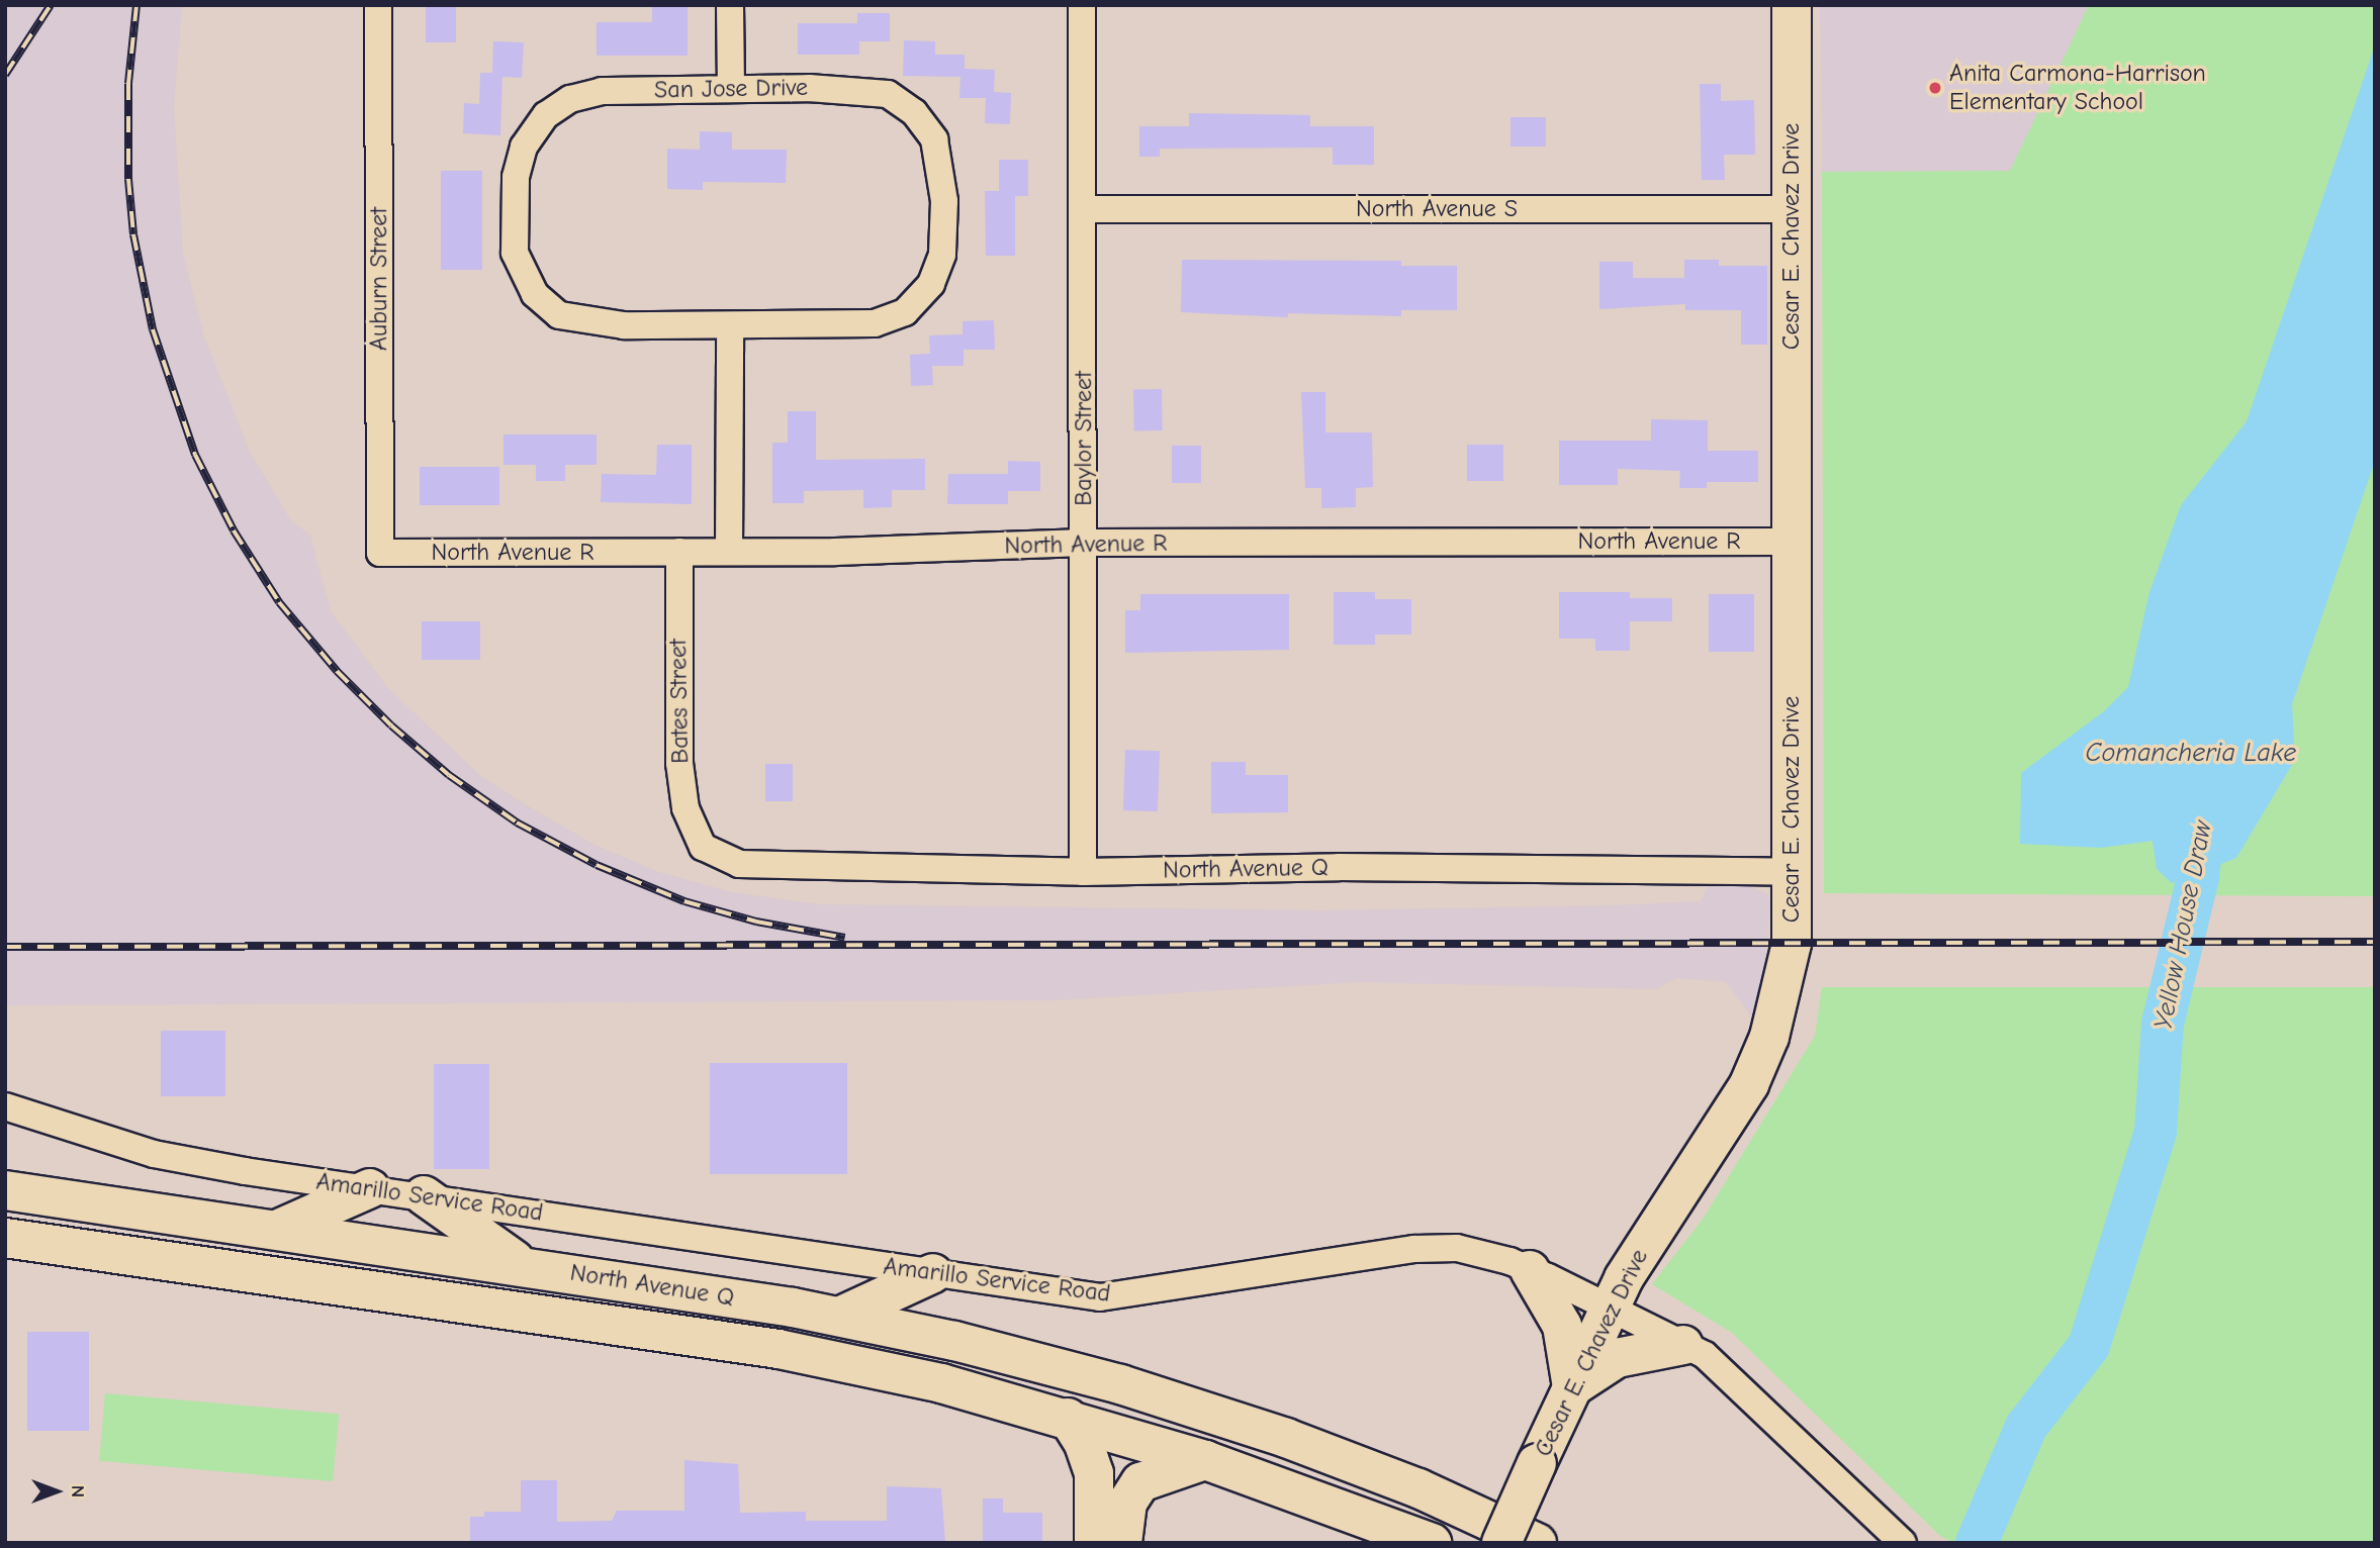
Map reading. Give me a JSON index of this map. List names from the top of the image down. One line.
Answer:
{"streets":{"main road":["Cesar E. Chavez Drive","North Avenue Q"],"street":["San Jose Drive","North Avenue S","Auburn Street","Baylor Street","North Avenue R","Bates Street","Amarillo Service Road"]},"crossings":[["North Avenue S","Cesar E. Chavez Drive"],["North Avenue S","Baylor Street"],["Cesar E. Chavez Drive","North Avenue R"],["Cesar E. Chavez Drive","North Avenue Q"],["Cesar E. Chavez Drive","Amarillo Service Road"],["Auburn Street","North Avenue R"],["Baylor Street","North Avenue R"],["Baylor Street","North Avenue Q"],["North Avenue R","Bates Street"],["Bates Street","North Avenue Q"]],"water":["Comancheria Lake","Yellow House Draw"],"places":["Anita Carmona-Harrison Elementary School"],"north":"right"}
